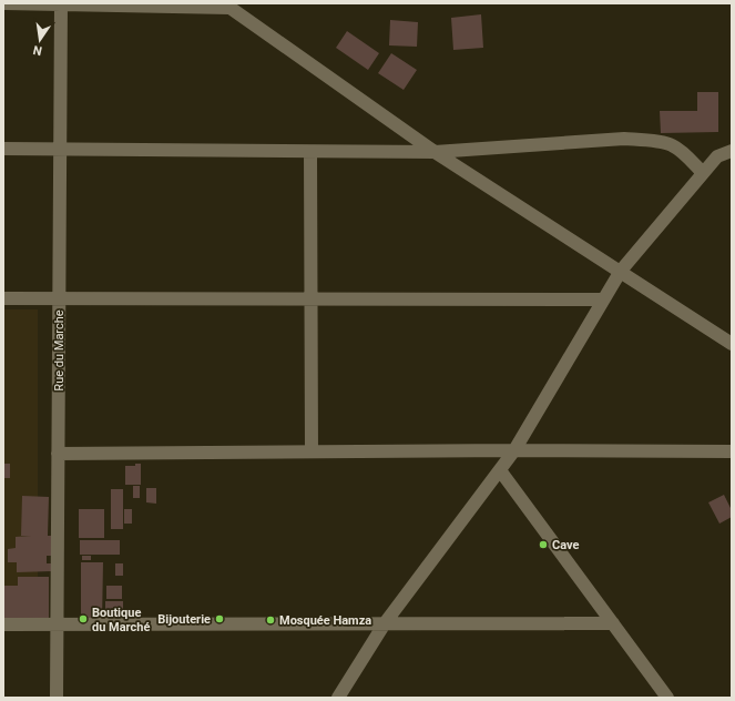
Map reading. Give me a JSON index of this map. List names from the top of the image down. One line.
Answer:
{"streets":{"street":["Rue du Marche"]},"places":["Cave","Boutique du Marché","Bijouterie","Mosquée Hamza"],"north":"bottom"}
